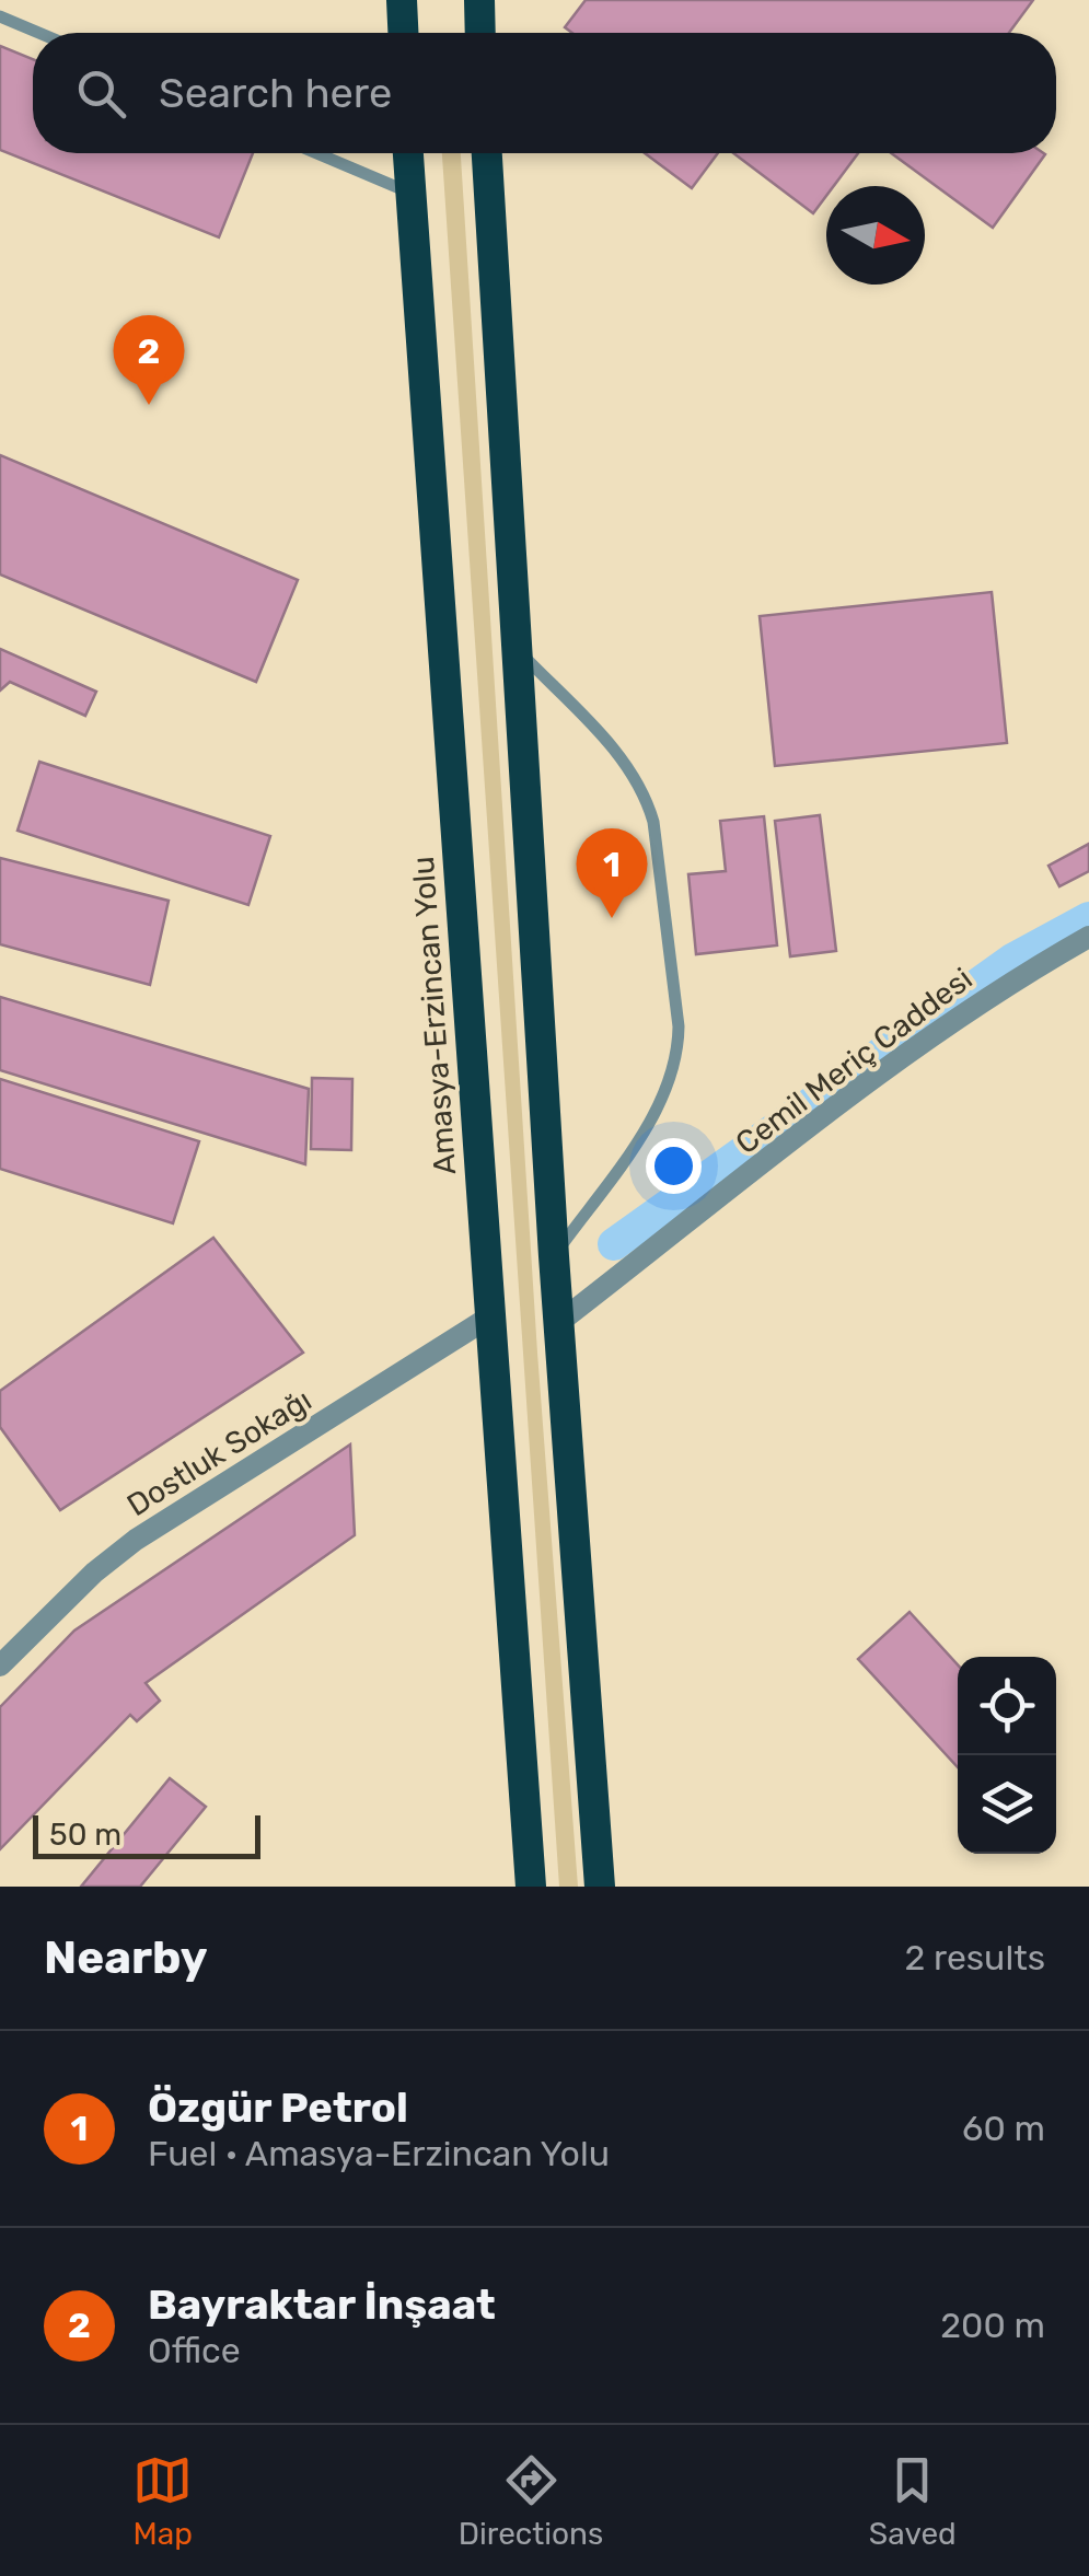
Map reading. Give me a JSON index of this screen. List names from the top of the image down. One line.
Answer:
{"streets":{"highway":["Amasya-Erzincan Yolu"],"street":["Cemil Meriç Caddesi","Dostluk Sokağı"]},"crossings":[["Amasya-Erzincan Yolu","Dostluk Sokağı"]],"scale_bar":"50 m","north":"right","page":{"search":"Search here","pins":["2","1"],"scale":"50 m","heading":["Nearby","2 results"],"list":[{"mark":"1","name":"Özgür Petrol","note":"Fuel · Amasya-Erzincan Yolu","value":"60 m"},{"mark":"2","name":"Bayraktar İnşaat","note":"Office","value":"200 m"}],"nav":["Map","Directions","Saved"]}}
